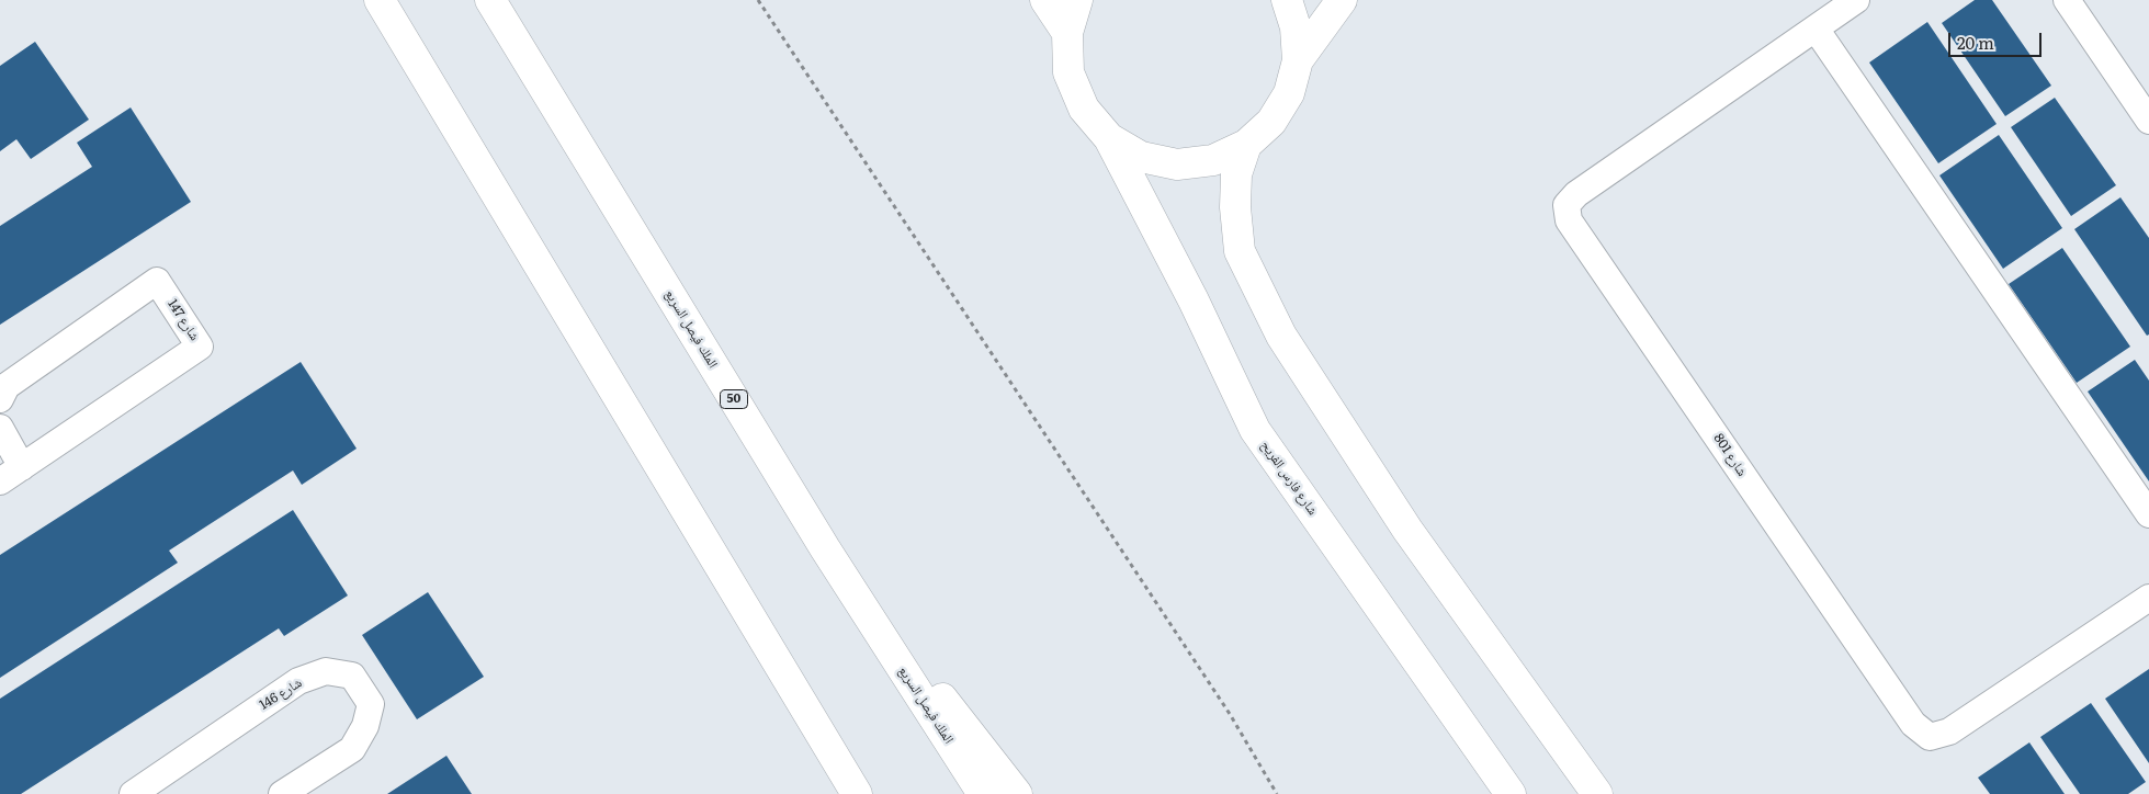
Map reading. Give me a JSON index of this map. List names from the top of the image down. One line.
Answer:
{"streets":{"main road":["الملك فيصل السريع","50","شارع فارس الفريح"],"street":["شارع 147","شارع 801","شارع 146"]},"scale_bar":"20 m"}
